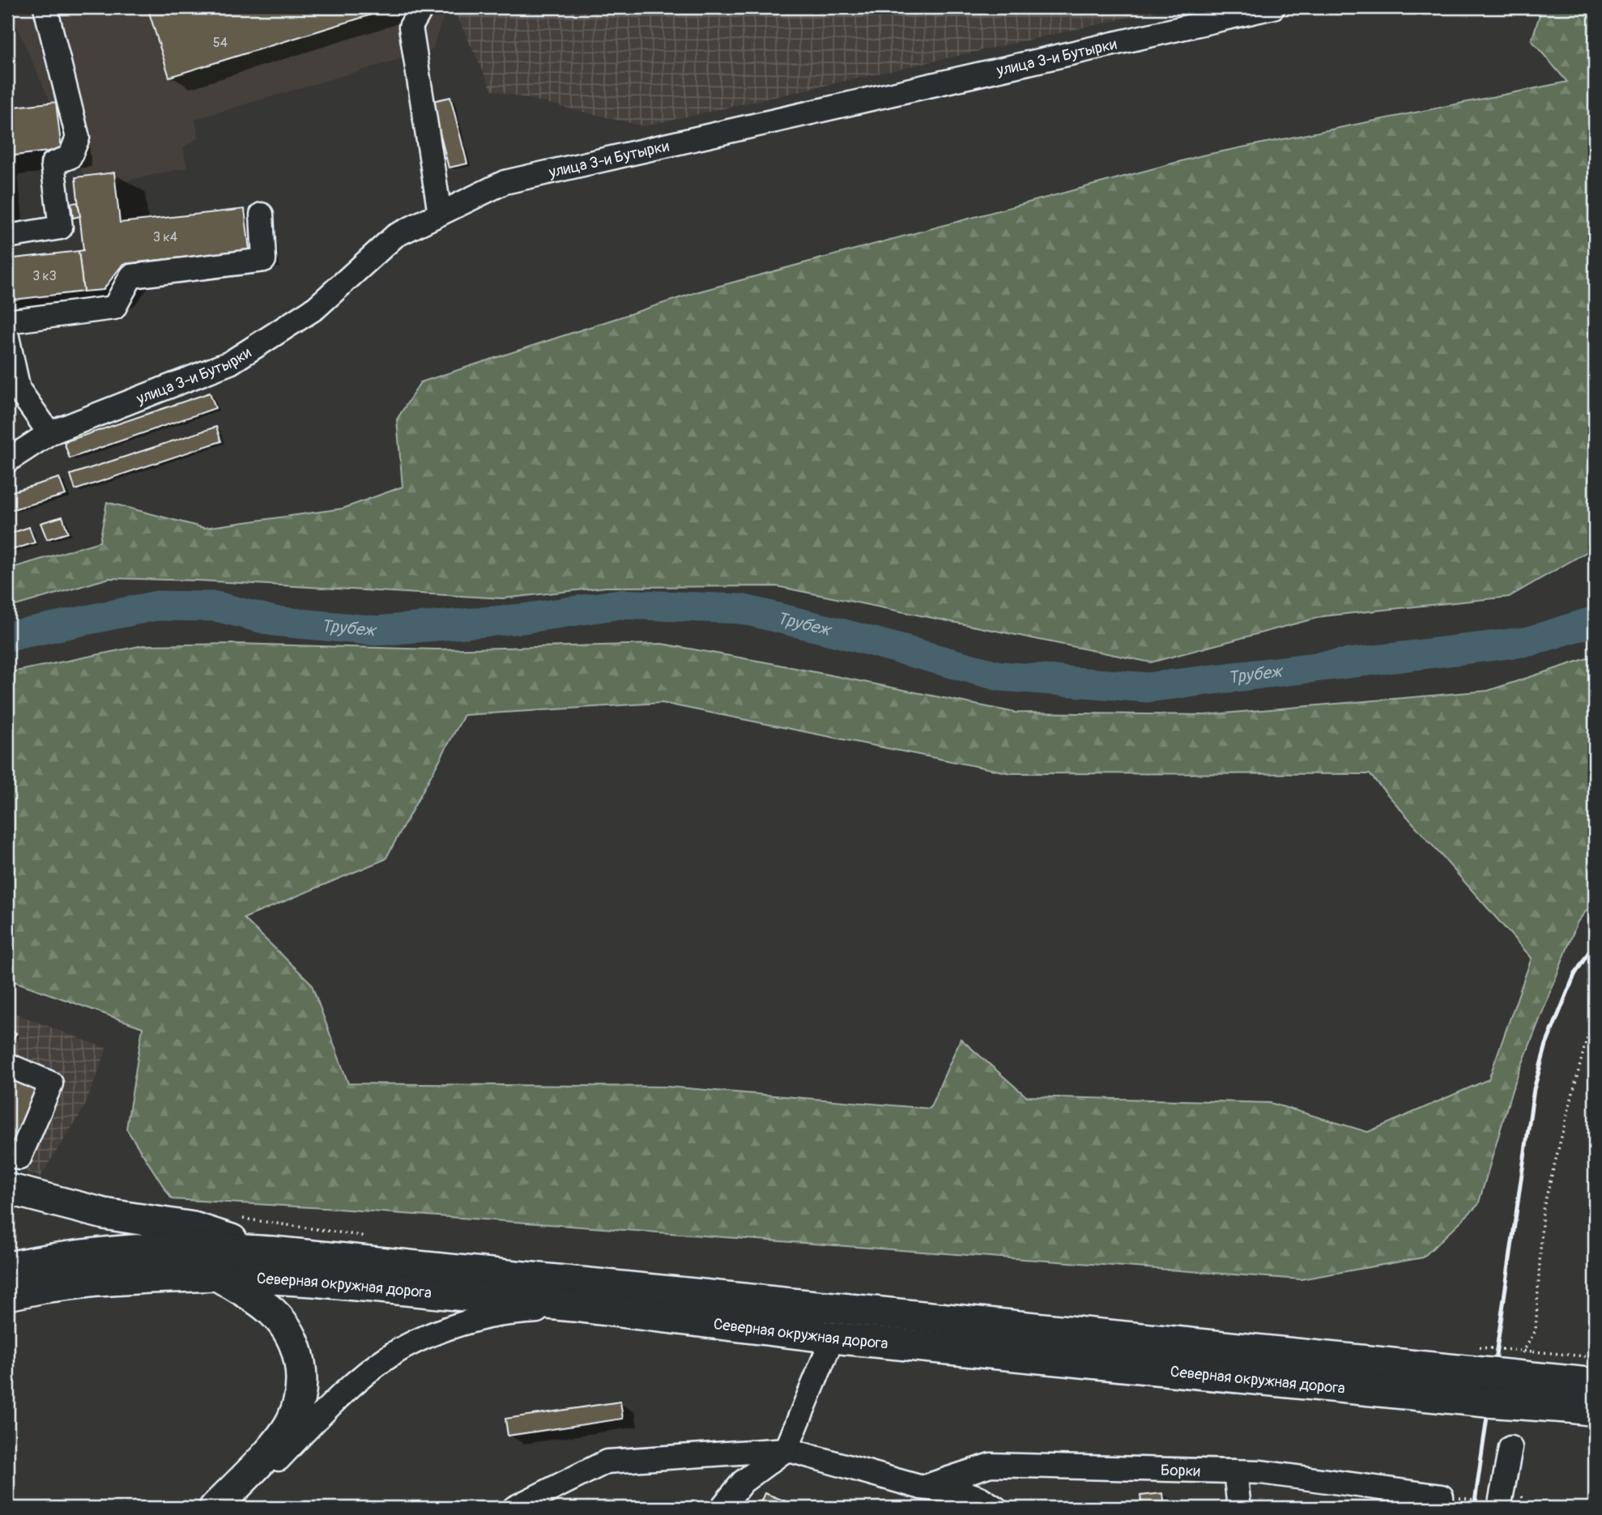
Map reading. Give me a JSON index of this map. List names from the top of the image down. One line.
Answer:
{"streets":{"main road":["Северная окружная дорога"],"street":["улица 3-и Бутырки","Борки"]},"water":["Трубеж"],"house_numbers":["54","3 к4","3 к3"]}
